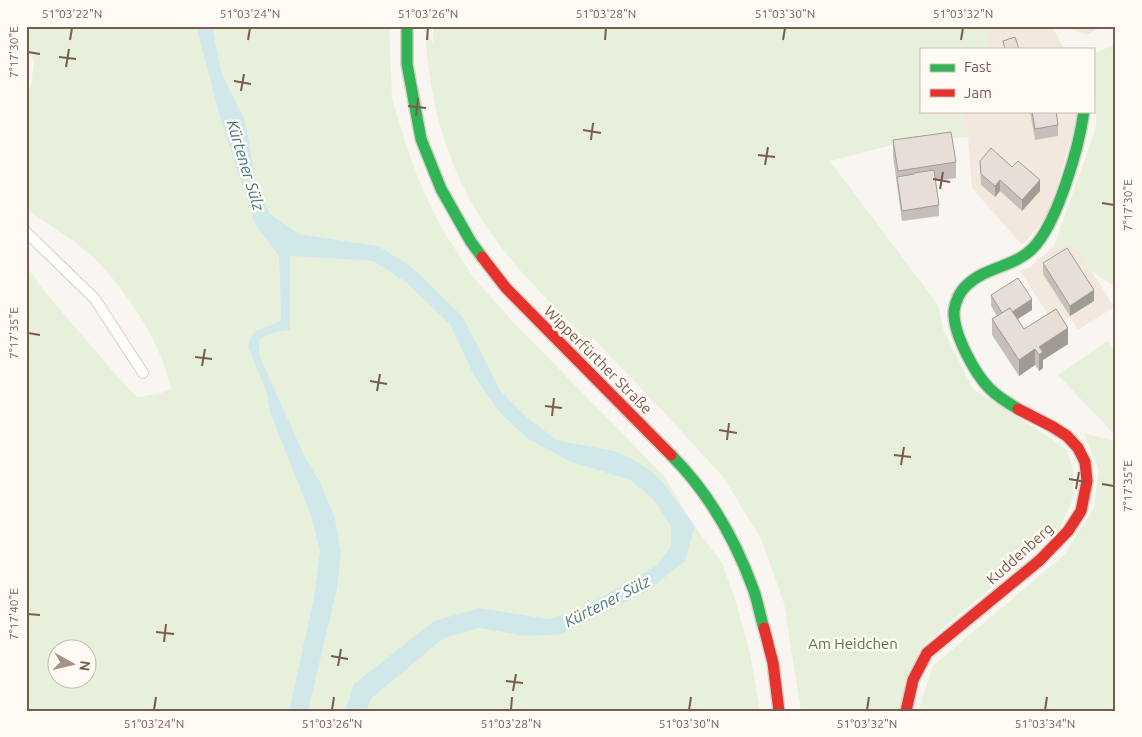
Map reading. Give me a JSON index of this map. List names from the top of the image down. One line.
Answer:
{"streets":{"main road":["Wipperfürther Straße","Kuddenberg"]},"water":["Kürtener Sülz"],"parks":["Am Heidchen"],"legend":["Fast","Jam"],"north":"right","coordinates":["51°03'22\"N","51°03'24\"N","51°03'26\"N","51°03'28\"N","51°03'30\"N","51°03'32\"N","7°17'30\"E","7°17'35\"E","7°17'40\"E","51°03'34\"N"]}
